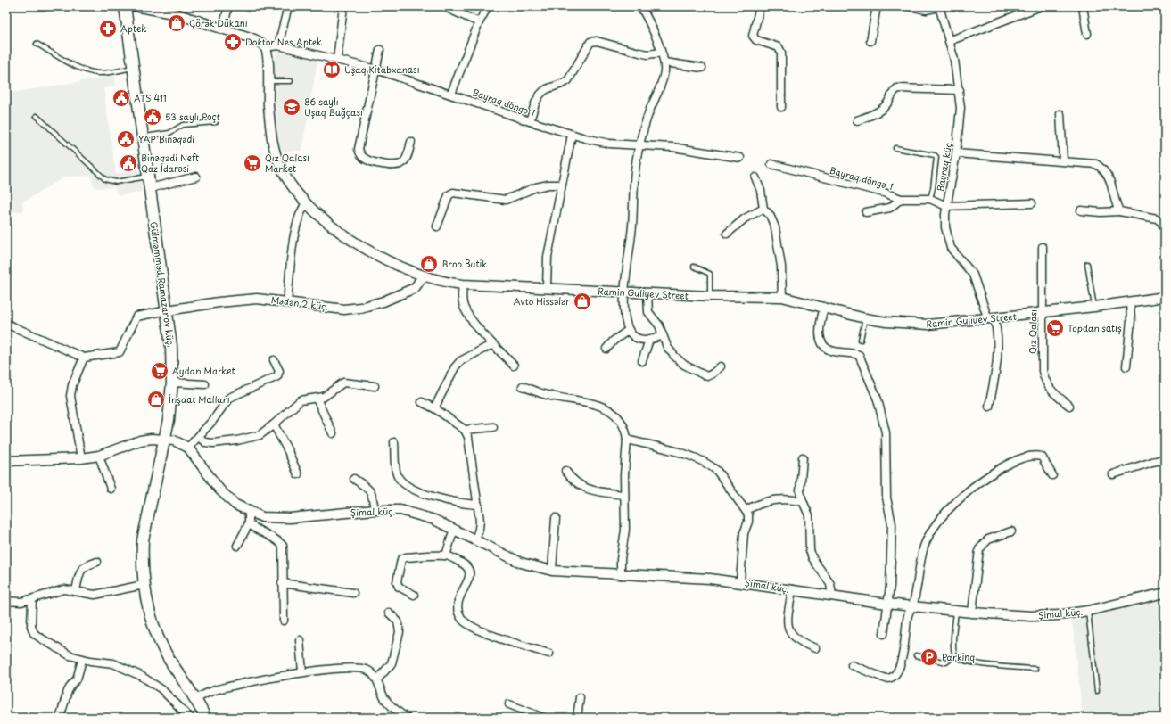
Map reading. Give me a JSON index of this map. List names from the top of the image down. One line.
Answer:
{"streets":{"main road":["Gülməmməd Ramazanov küç."],"street":["Bayraq döngə 1","Bayraq küç.","Ramin Guliyev Street","Mədən 2 küç.","Qız Qalası","Şimal küç."]},"crossings":[["Bayraq döngə 1","Bayraq küç."],["Bayraq döngə 1","Ramin Guliyev Street"],["Bayraq küç.","Ramin Guliyev Street"],["Gülməmməd Ramazanov küç.","Mədən 2 küç."],["Gülməmməd Ramazanov küç.","Şimal küç."],["Ramin Guliyev Street","Mədən 2 küç."],["Ramin Guliyev Street","Qız Qalası"]],"places":{"shop":["Çörək Dükanı","Broo Butik","Avto Hissələr","İnşaat Malları"],"pharmacy":["Aptek","Doktor Nes Aptek"],"library":["Uşaq Kitabxanası"],"public building":["ATS 411","53 saylı Poçt","YAP Binəqədi","Binəqədi Neft Qaz İdarəsi"],"school or university":["86 saylı Uşaq Bağçası"],"supermarket":["Qız Qalası Market","Topdan satış","Aydan Market"],"parking":["Parkinq"]}}
